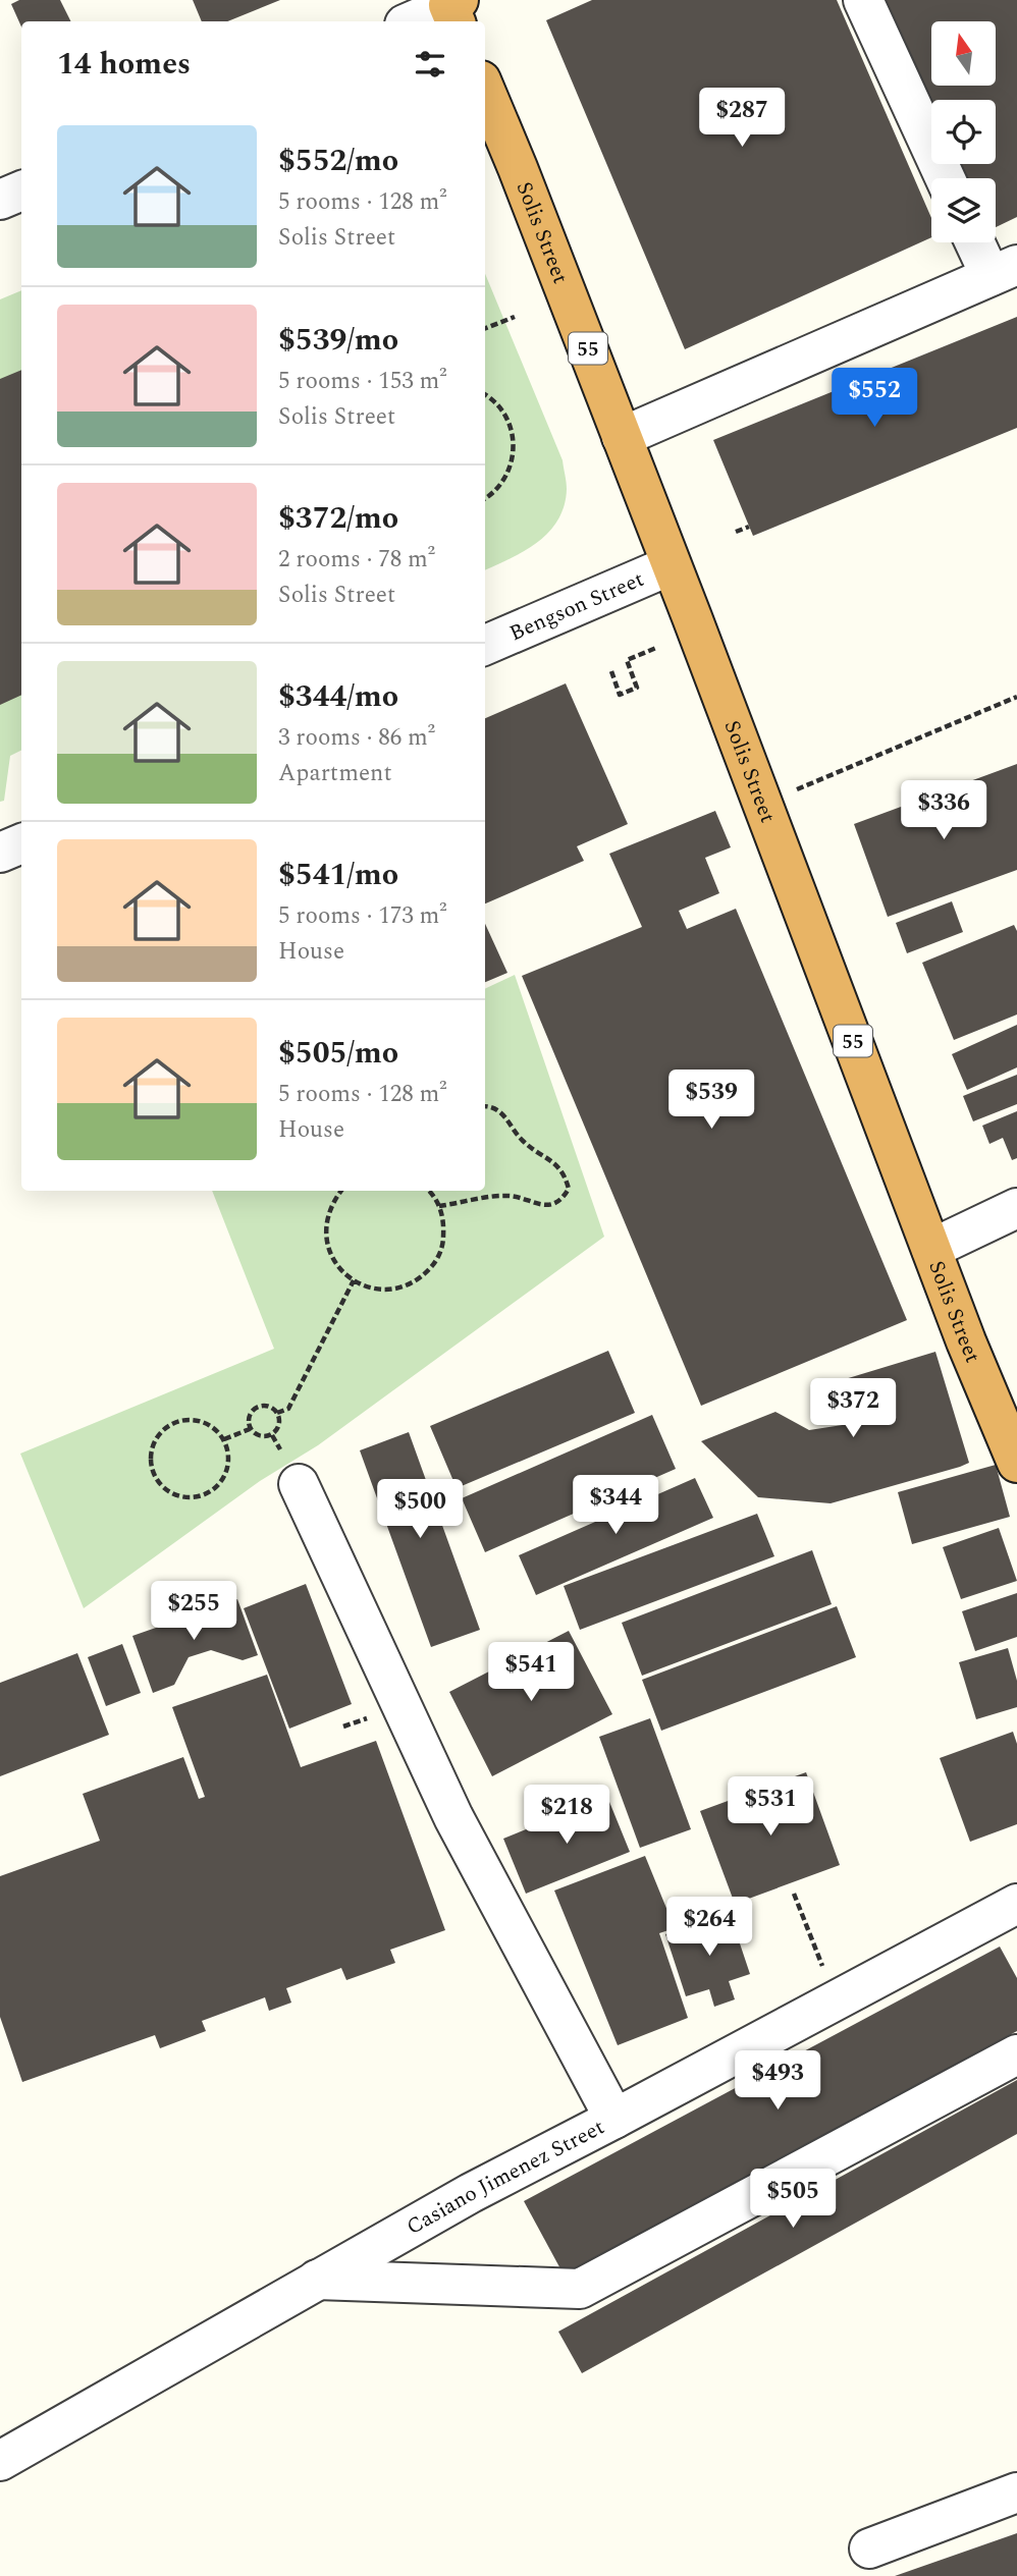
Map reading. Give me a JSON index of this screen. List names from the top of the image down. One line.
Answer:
{"streets":{"highway":["Solis Street","55"],"street":["Bengson Street","Casiano Jimenez Street"]},"crossings":[["Solis Street","Bengson Street"]],"north":"top","page":{"heading":"14 homes","price":["$287","$552","$336","$539","$372","$344","$500","$255","$541","$531","$218","$264","$493","$505"],"list":[{"name":"$552/mo","note":"5 rooms · 128 m² · Solis Street"},{"name":"$539/mo","note":"5 rooms · 153 m² · Solis Street"},{"name":"$372/mo","note":"2 rooms · 78 m² · Solis Street"},{"name":"$344/mo","note":"3 rooms · 86 m² · Apartment"},{"name":"$541/mo","note":"5 rooms · 173 m² · House"},{"name":"$505/mo","note":"5 rooms · 128 m² · House"}]}}
